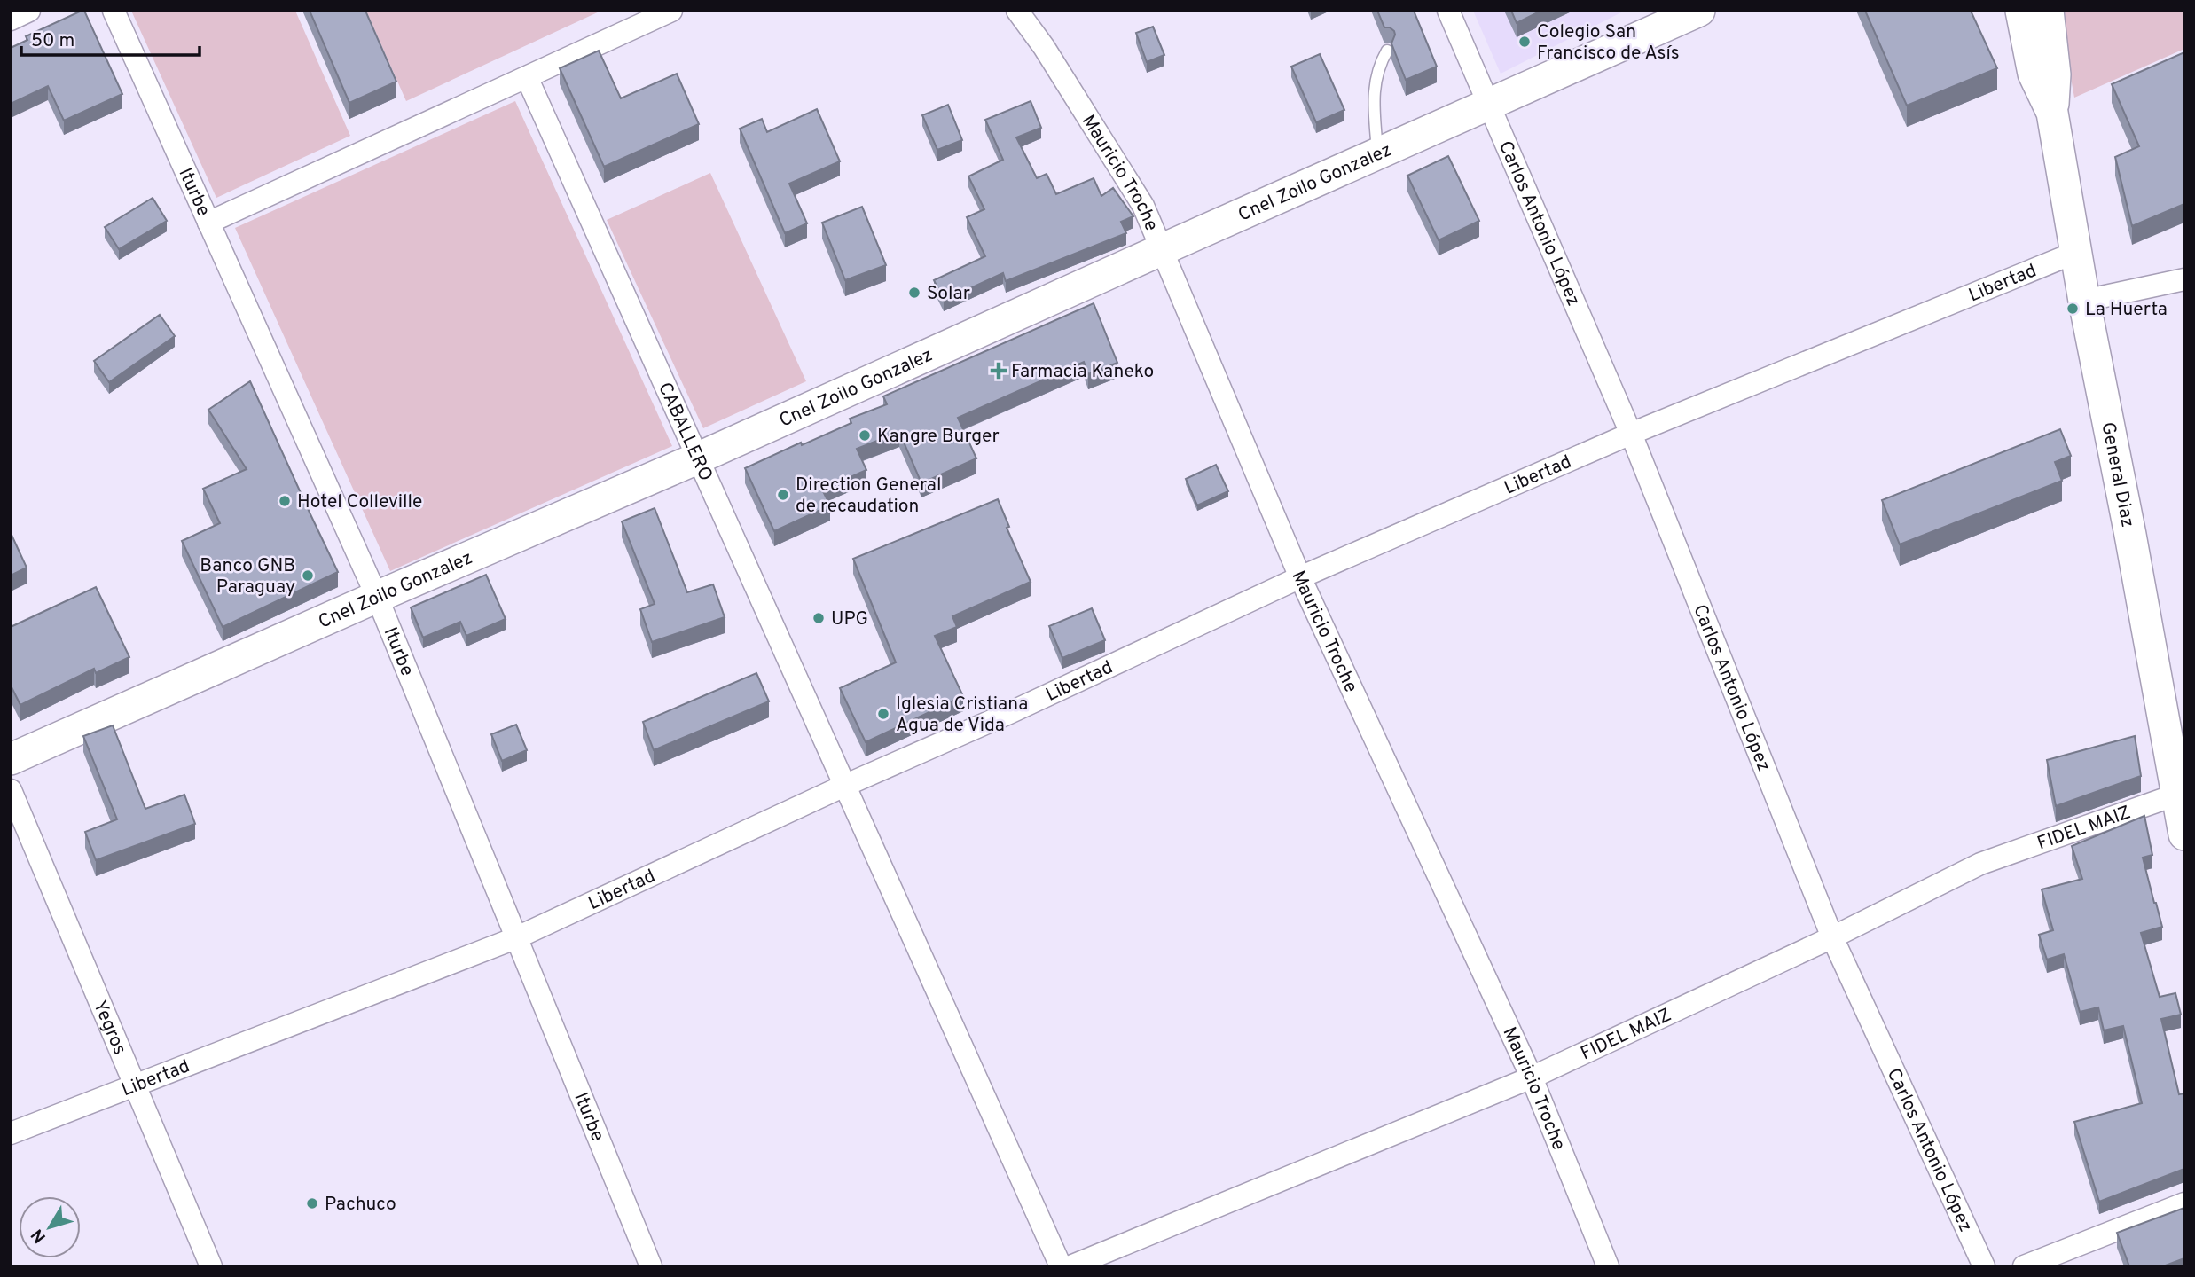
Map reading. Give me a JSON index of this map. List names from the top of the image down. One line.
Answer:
{"streets":{"main road":["Cnel Zoilo Gonzalez","General Diaz"],"street":["Mauricio Troche","Iturbe","Carlos Antonio López","Libertad","CABALLERO","FIDEL MAIZ","Yegros"]},"crossings":[["Mauricio Troche","Cnel Zoilo Gonzalez"],["Mauricio Troche","Libertad"],["Mauricio Troche","FIDEL MAIZ"],["Cnel Zoilo Gonzalez","Iturbe"],["Cnel Zoilo Gonzalez","Carlos Antonio López"],["Cnel Zoilo Gonzalez","CABALLERO"],["Iturbe","Libertad"],["Carlos Antonio López","Libertad"],["Carlos Antonio López","FIDEL MAIZ"],["Libertad","CABALLERO"],["Libertad","General Diaz"],["Libertad","Yegros"],["General Diaz","FIDEL MAIZ"]],"places":{"other":["Colegio San Francisco de Asís","Solar","La Huerta","Kangre Burger","Direction General de recaudation","Hotel Colleville","Banco GNB Paraguay","UPG","Iglesia Cristiana Agua de Vida","Pachuco"],"health":["Farmacia Kaneko"]},"scale_bar":"50 m","north":"bottom left"}
